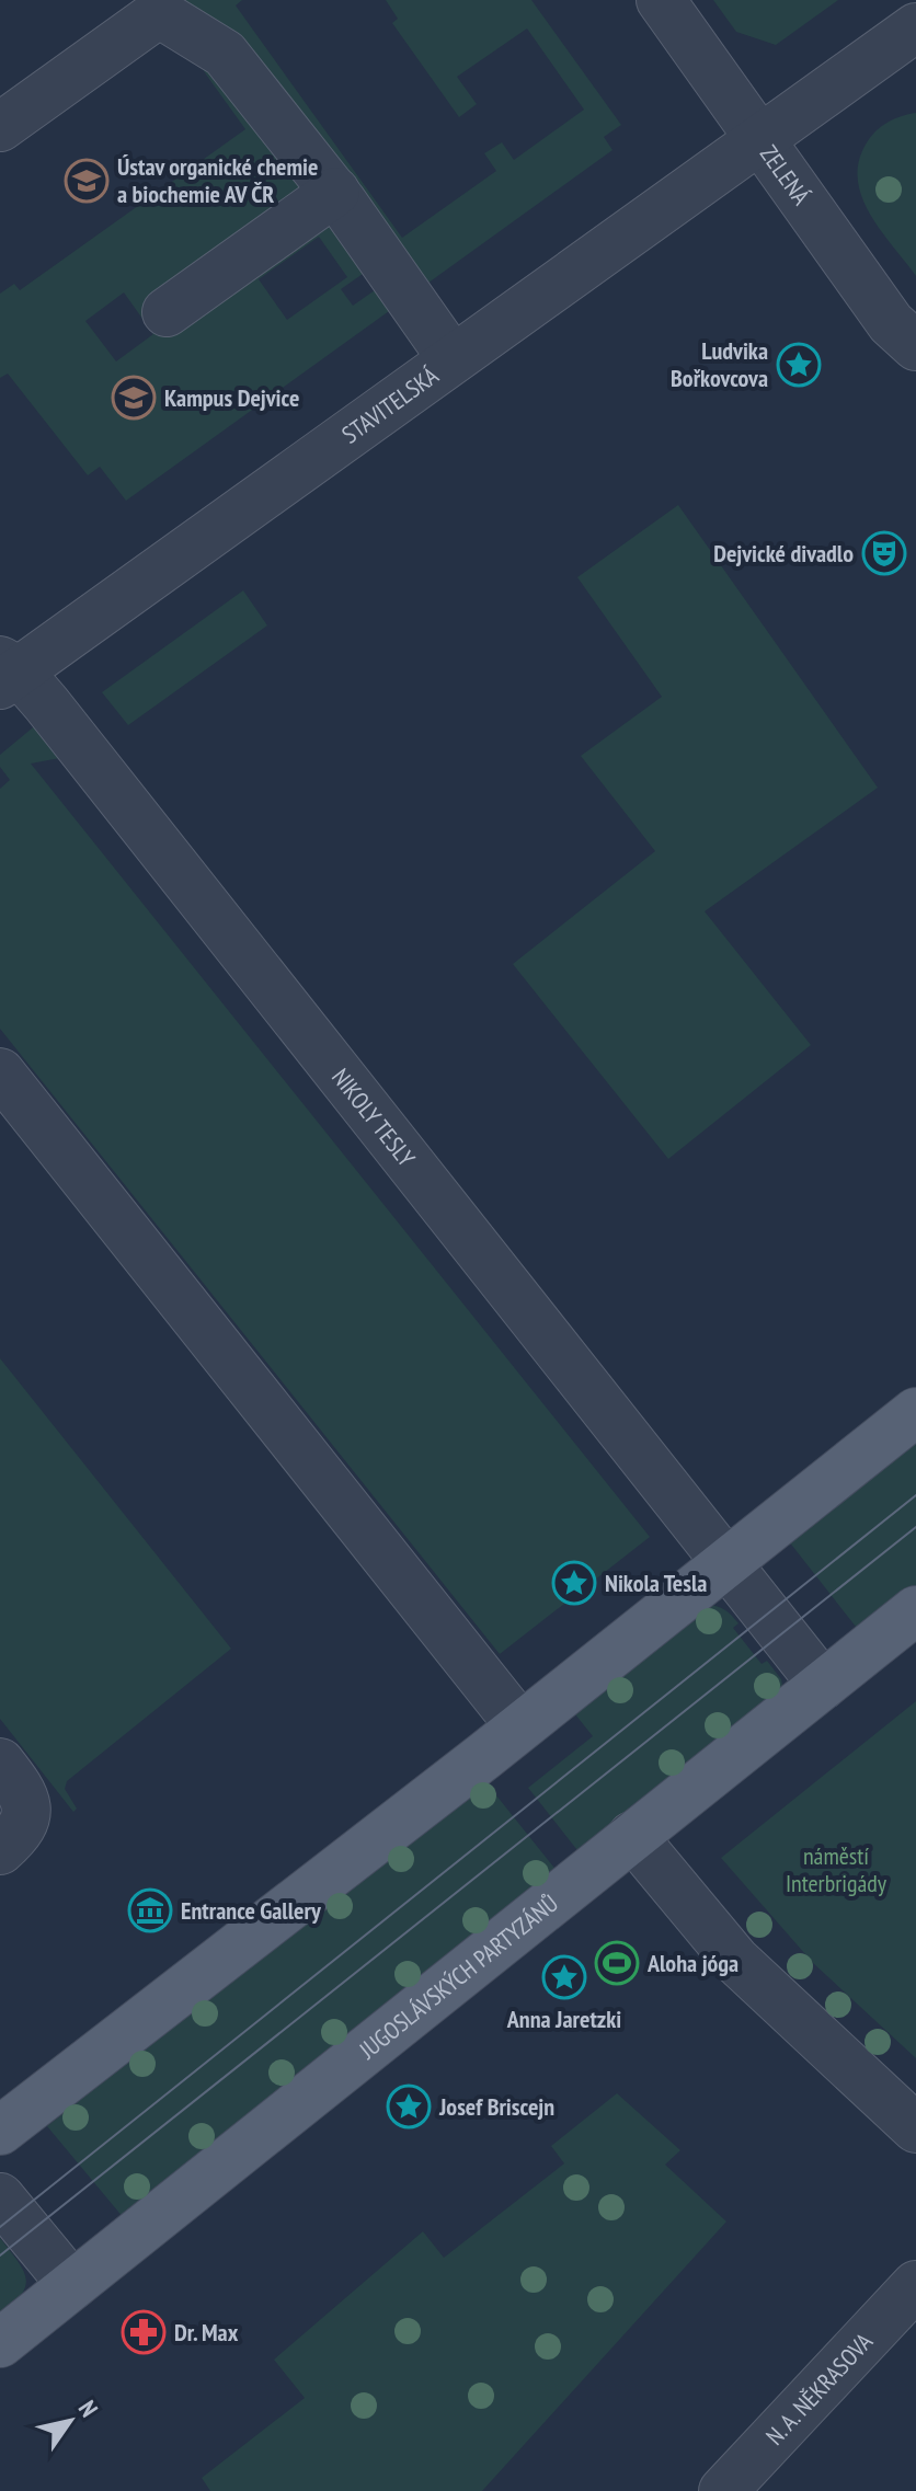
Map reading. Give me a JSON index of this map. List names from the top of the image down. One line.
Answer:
{"streets":{"main road":["JUGOSLÁVSKÝCH PARTYZÁNŮ"],"street":["ZELENÁ","STAVITELSKÁ","NIKOLY TESLY","N. A. NĚKRASOVA"]},"crossings":[["ZELENÁ","STAVITELSKÁ"],["STAVITELSKÁ","NIKOLY TESLY"],["NIKOLY TESLY","JUGOSLÁVSKÝCH PARTYZÁNŮ"]],"parks":["náměstí Interbrigády"],"places":{"school or university":["Ústav organické chemie a biochemie AV ČR","Kampus Dejvice"],"place":["Ludvika Bořkovcova","Nikola Tesla","Anna Jaretzki","Josef Briscejn"],"theatre":["Dejvické divadlo"],"museum":["Entrance Gallery"],"sports":["Aloha jóga"],"pharmacy":["Dr. Max"]},"north":"top right"}
